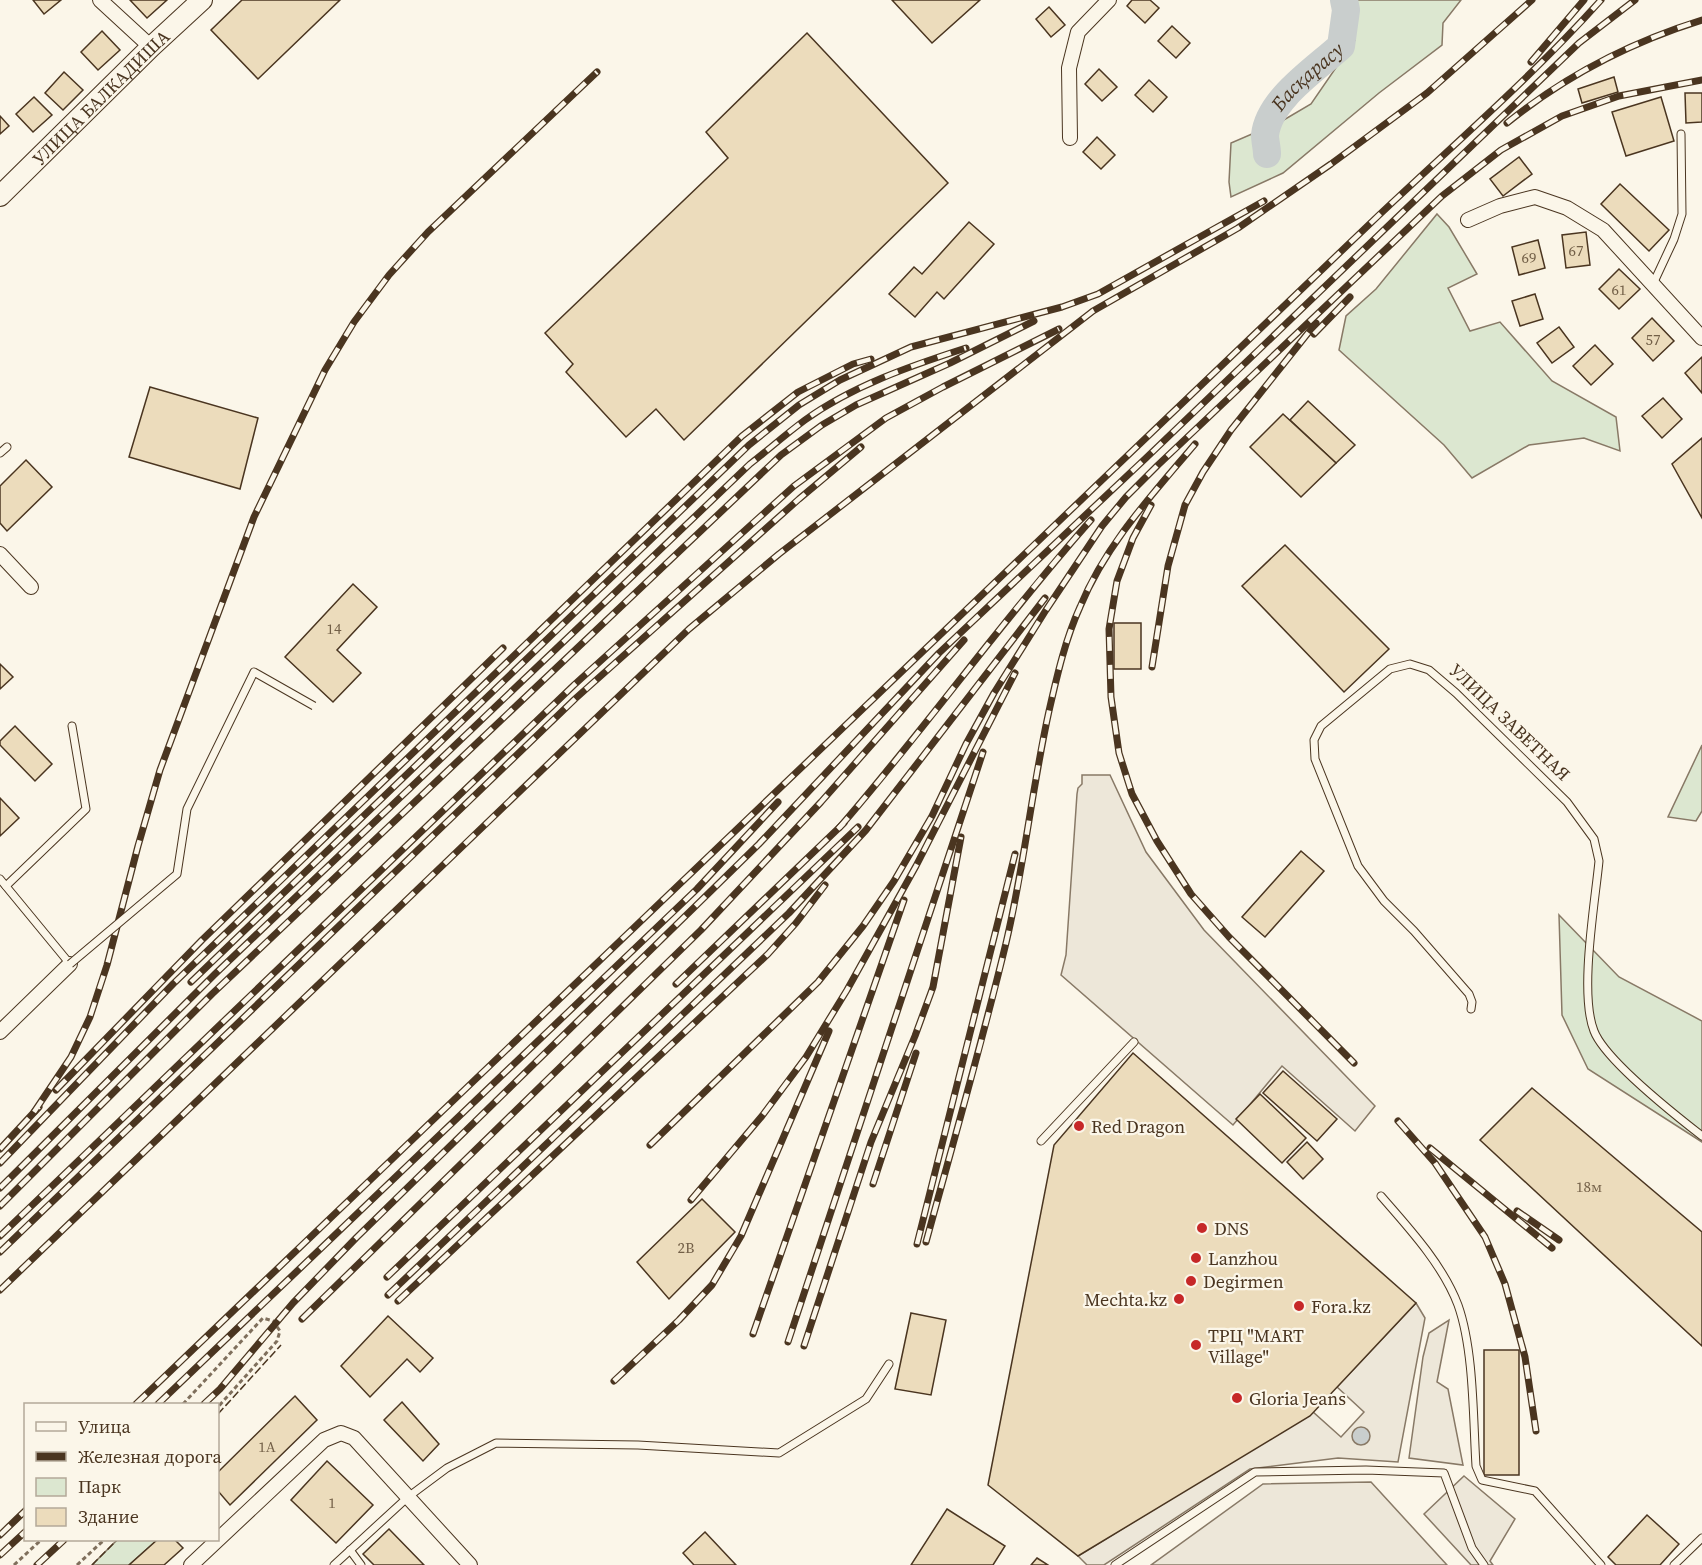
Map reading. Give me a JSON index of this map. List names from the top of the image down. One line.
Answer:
{"streets":{"street":["УЛИЦА БАЛКАДИША"],"lane":["УЛИЦА ЗАВЕТНАЯ"]},"water":["Басқарасу"],"places":["Red Dragon","DNS","Lanzhou","Degirmen","Mechta.kz","Fora.kz","ТРЦ \"MART Village\"","Gloria Jeans"],"house_numbers":["67","69","61","57","14","18м","2В","1А","1"],"legend":["Улица","Железная дорога","Парк","Здание"]}
